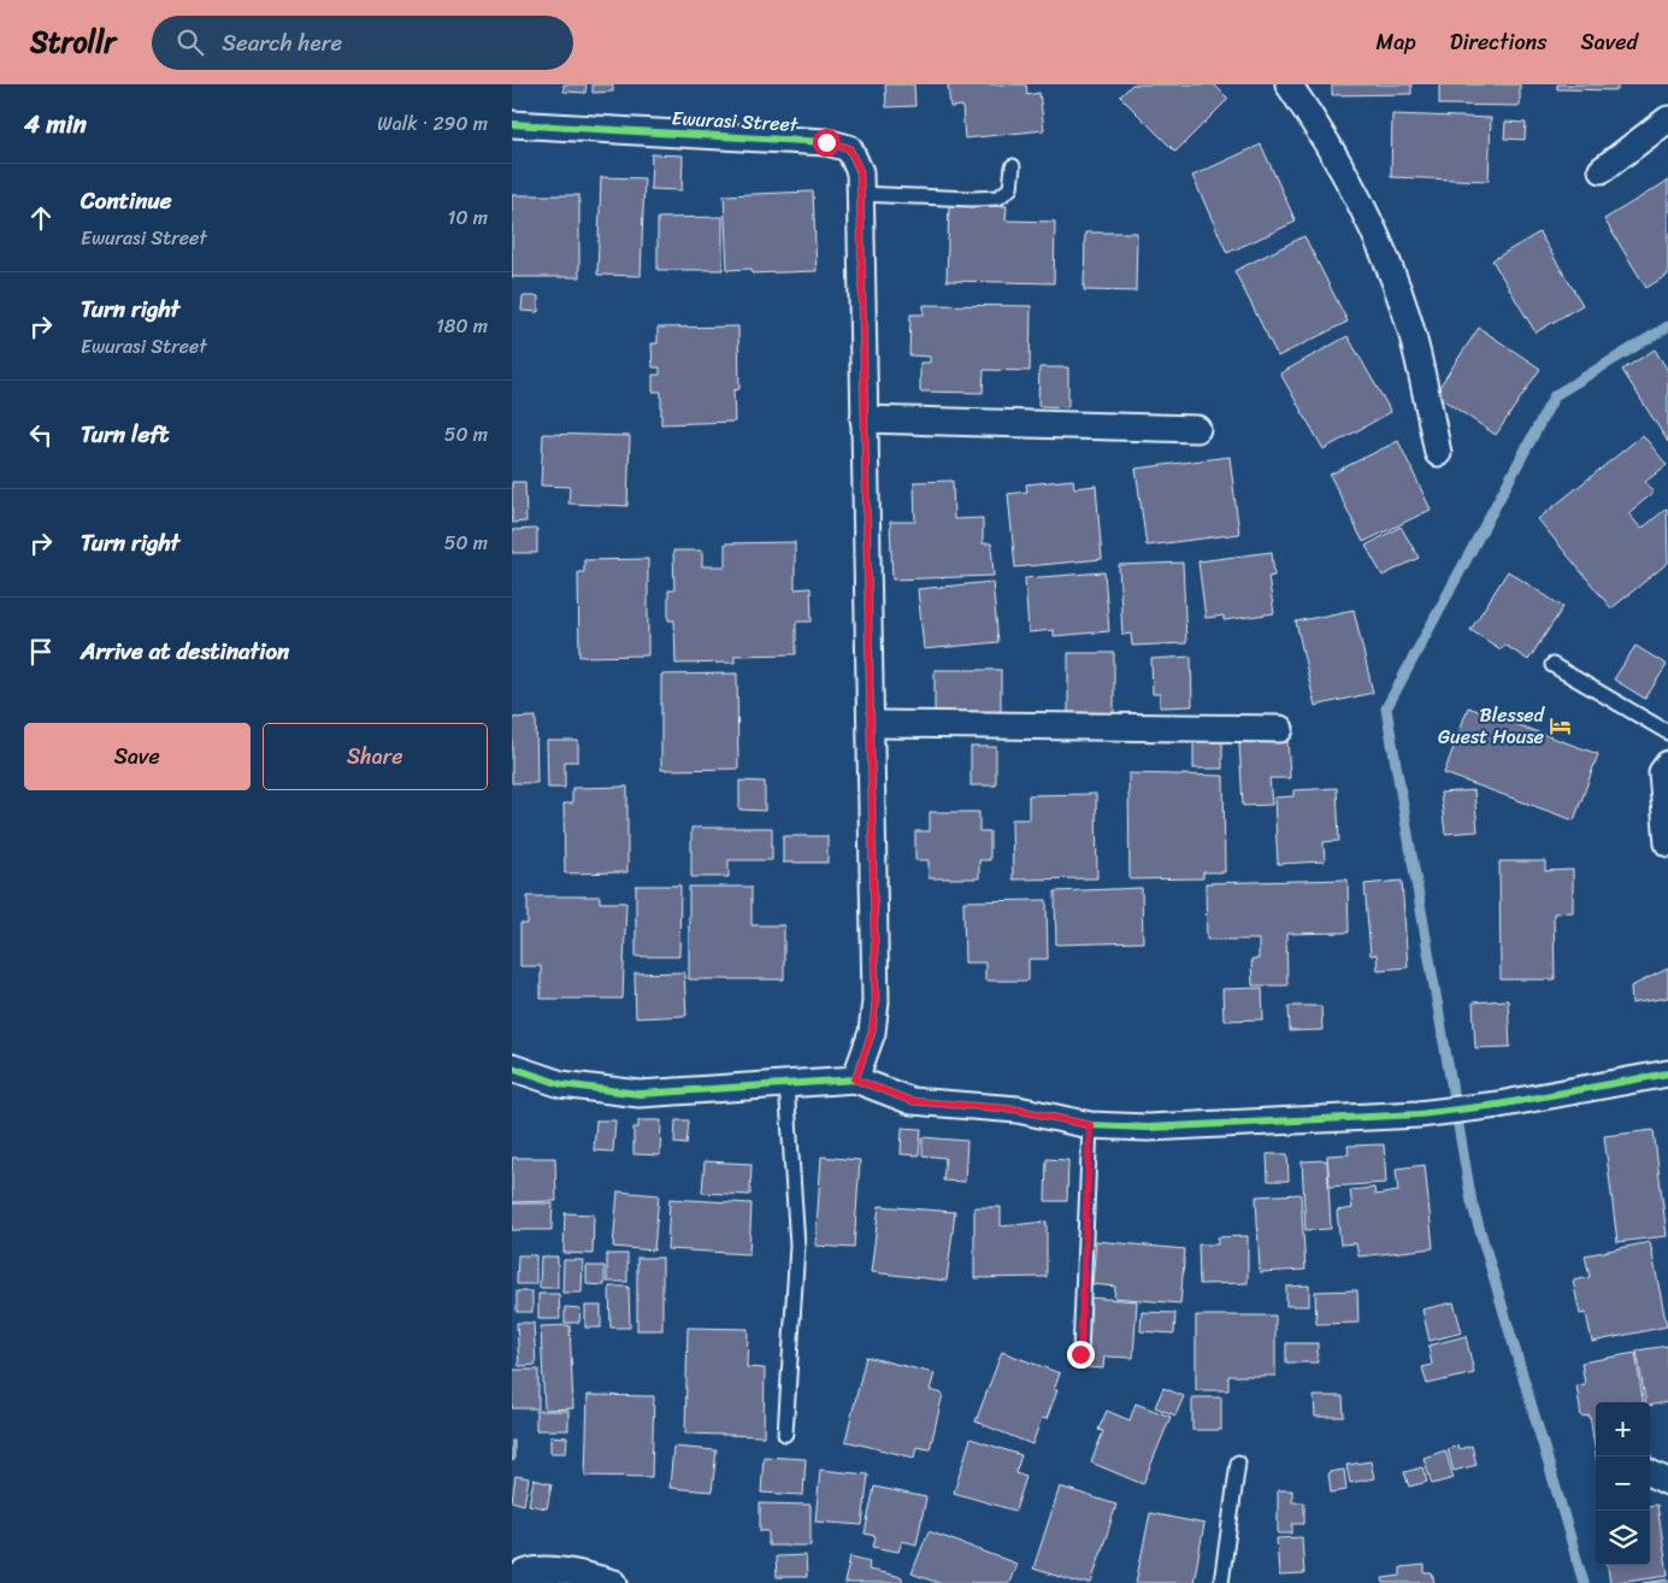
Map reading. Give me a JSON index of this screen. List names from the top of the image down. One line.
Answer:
{"streets":{"street":["Ewurasi Street"]},"places":{"hotel":["Blessed Guest House"]},"page":{"header":"Strollr","search":"Search here","nav":["Map","Directions","Saved"],"heading":["4 min","Walk · 290 m"],"list":[["Continue","Ewurasi Street","10 m"],["Turn right","Ewurasi Street","180 m"],["Turn left","50 m"],["Turn right","50 m"],"Arrive at destination"],"buttons":["Save","Share"],"map_buttons":["+","−"]}}
